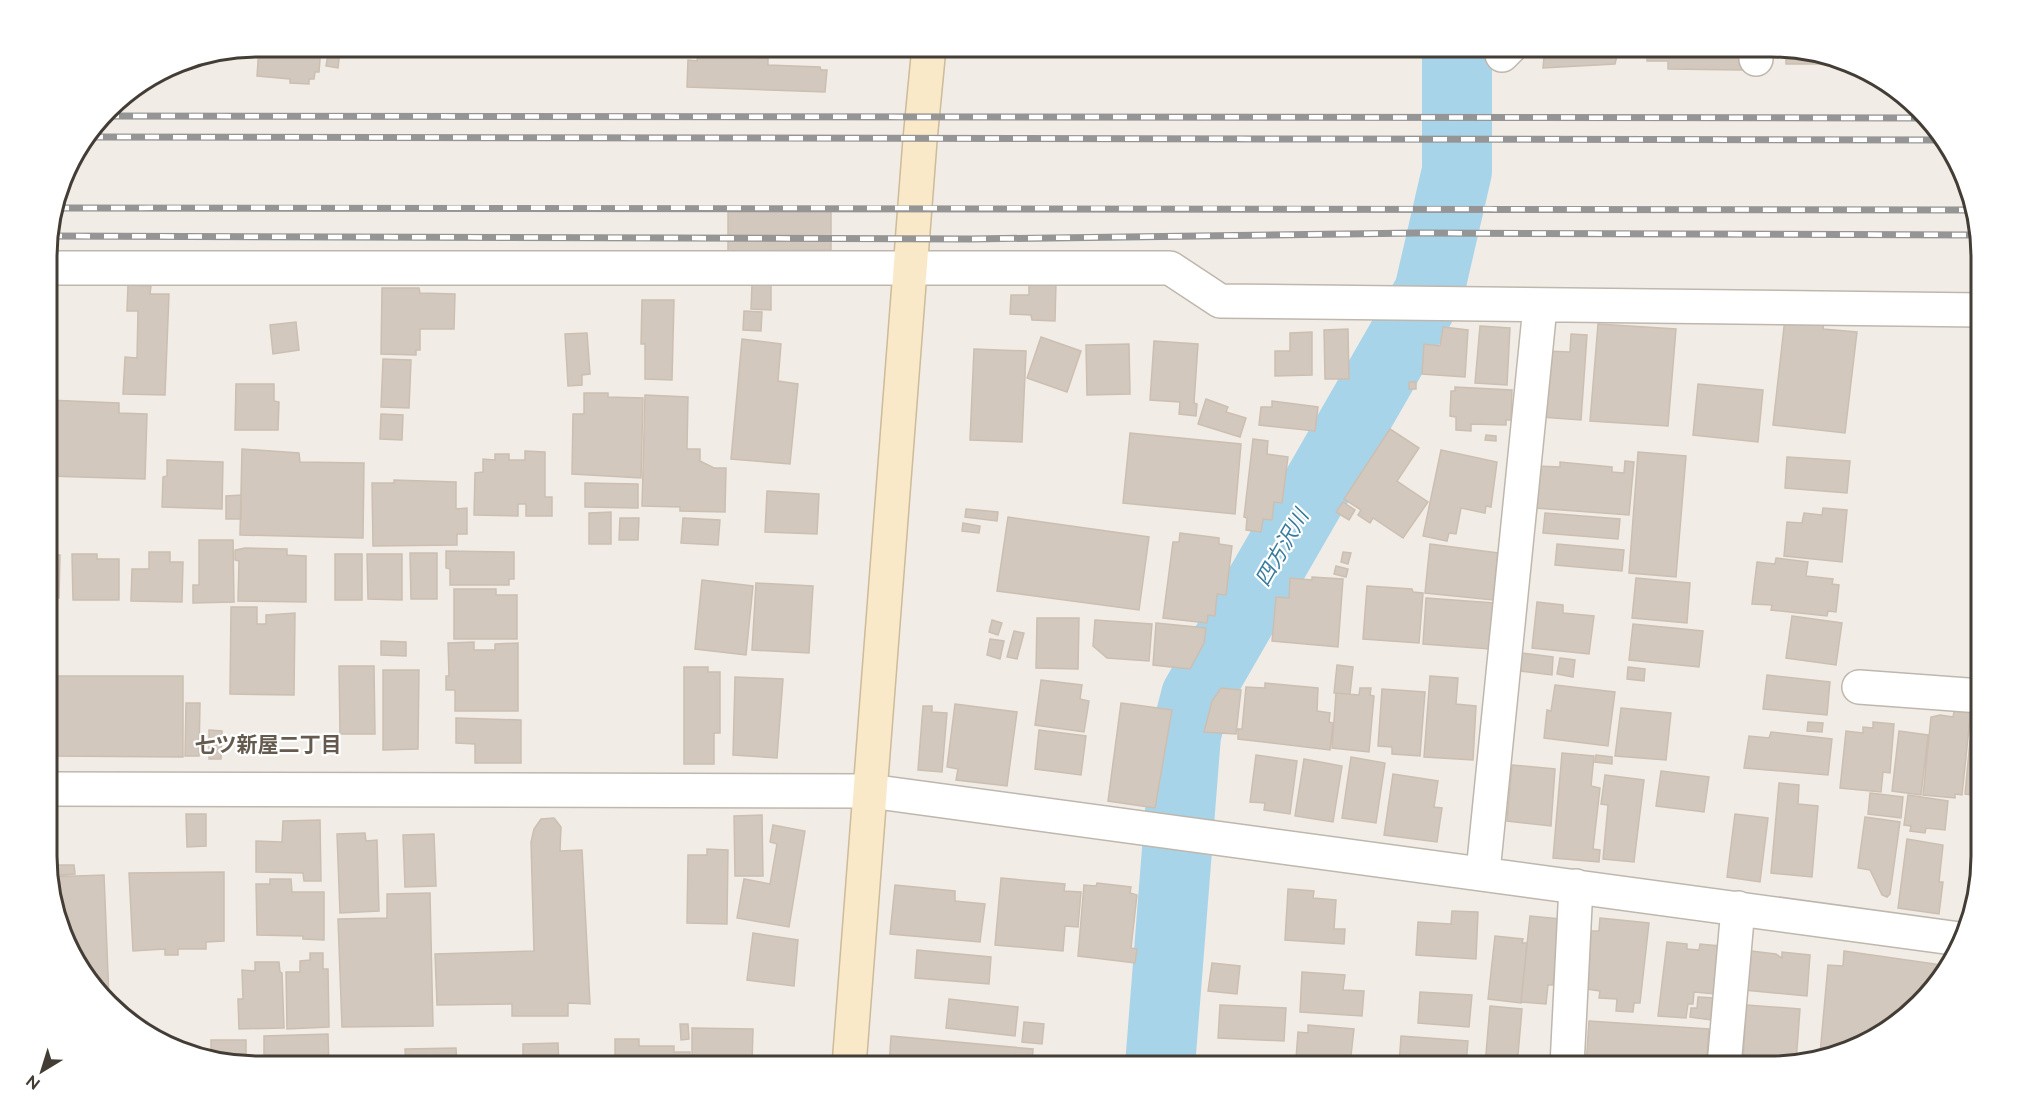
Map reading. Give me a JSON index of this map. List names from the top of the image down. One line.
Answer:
{"districts":["七ツ新屋二丁目"],"water":["四方沢川"],"north":"bottom left"}
